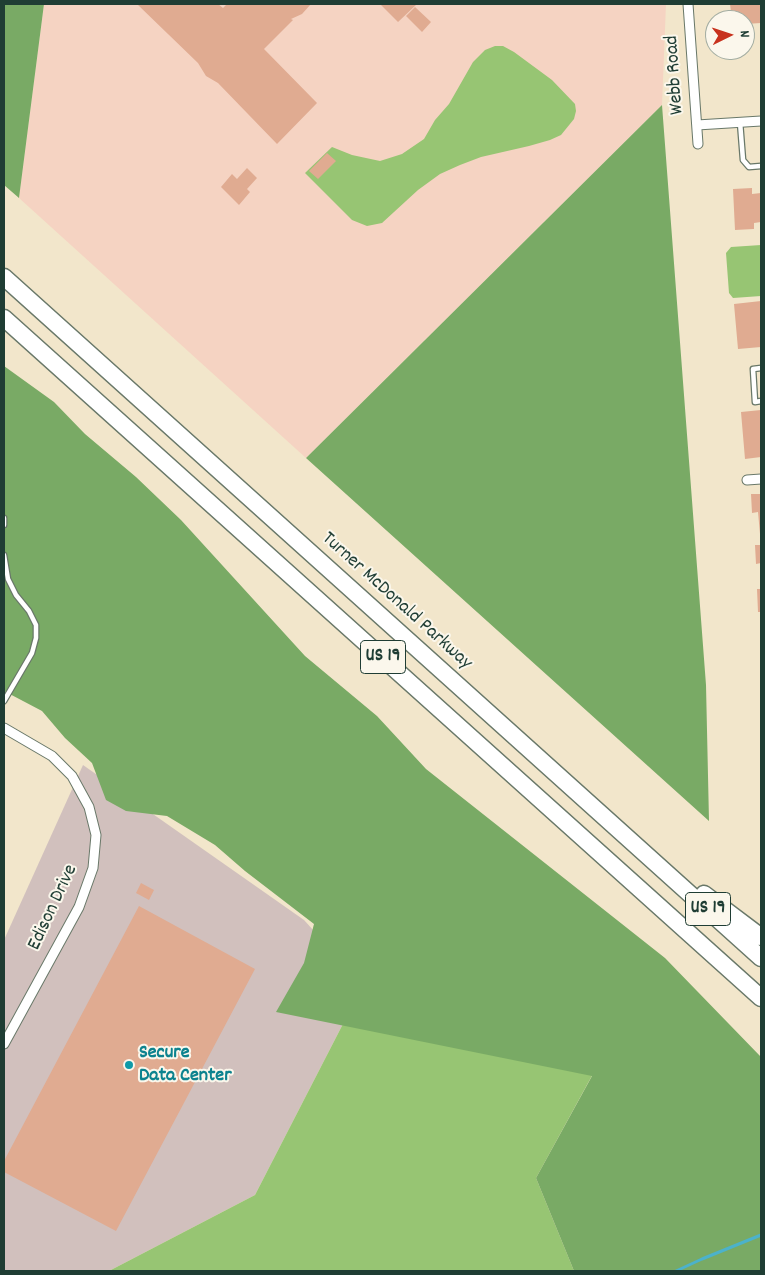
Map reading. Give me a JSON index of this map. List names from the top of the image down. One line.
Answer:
{"streets":{"highway":["Turner McDonald Parkway","US 19"],"street":["Webb Road","Edison Drive"]},"places":["Secure Data Center"],"north":"right"}
